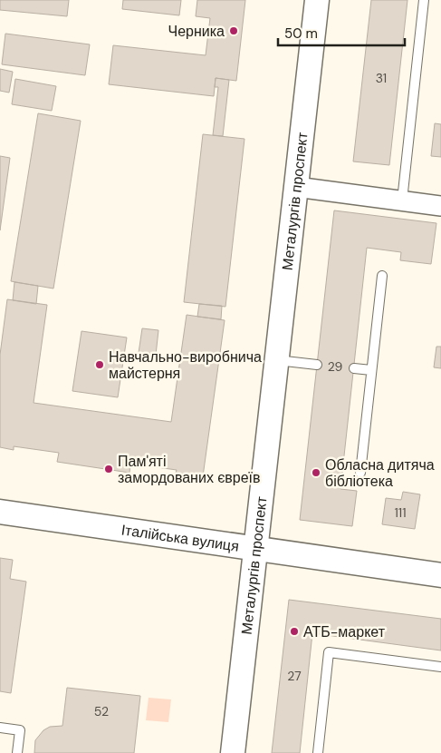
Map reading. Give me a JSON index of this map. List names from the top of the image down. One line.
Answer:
{"streets":{"street":["Металургів проспект","Італійська вулиця"]},"crossings":[["Металургів проспект","Італійська вулиця"]],"places":["Черника","Навчально-виробнича майстерня","Пам'яті замордованих євреїв","Обласна дитяча бібліотека","АТБ-маркет"],"house_numbers":["31","29","111","27","52"],"scale_bar":"50 m"}
